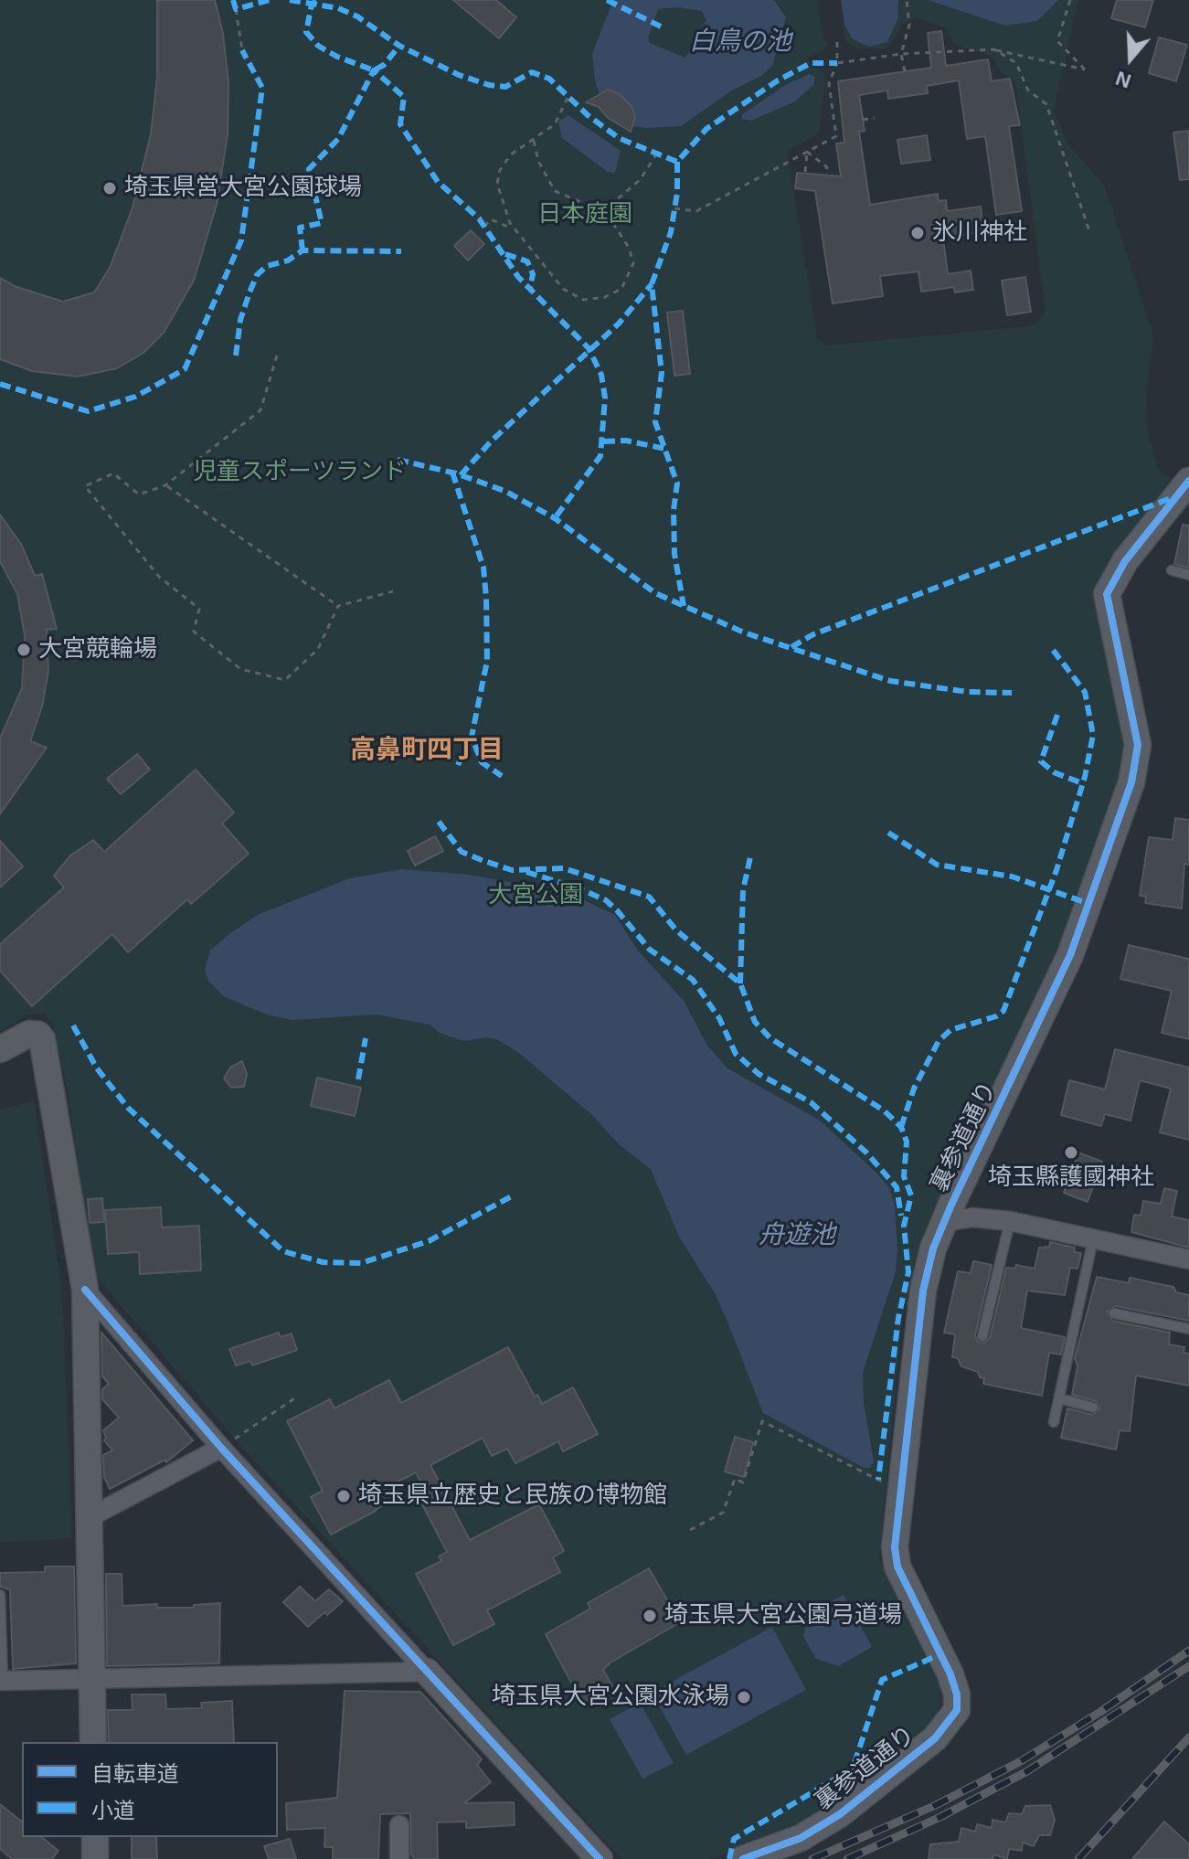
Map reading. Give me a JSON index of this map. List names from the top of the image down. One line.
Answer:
{"streets":{"street":["裏参道通り"]},"districts":["高鼻町四丁目"],"water":["白鳥の池","舟遊池"],"parks":["日本庭園","児童スポーツランド","大宮公園"],"places":["埼玉県営大宮公園球場","氷川神社","大宮競輪場","埼玉縣護國神社","埼玉県立歴史と民族の博物館","埼玉県大宮公園弓道場","埼玉県大宮公園水泳場"],"legend":["自転車道","小道"],"north":"bottom"}
